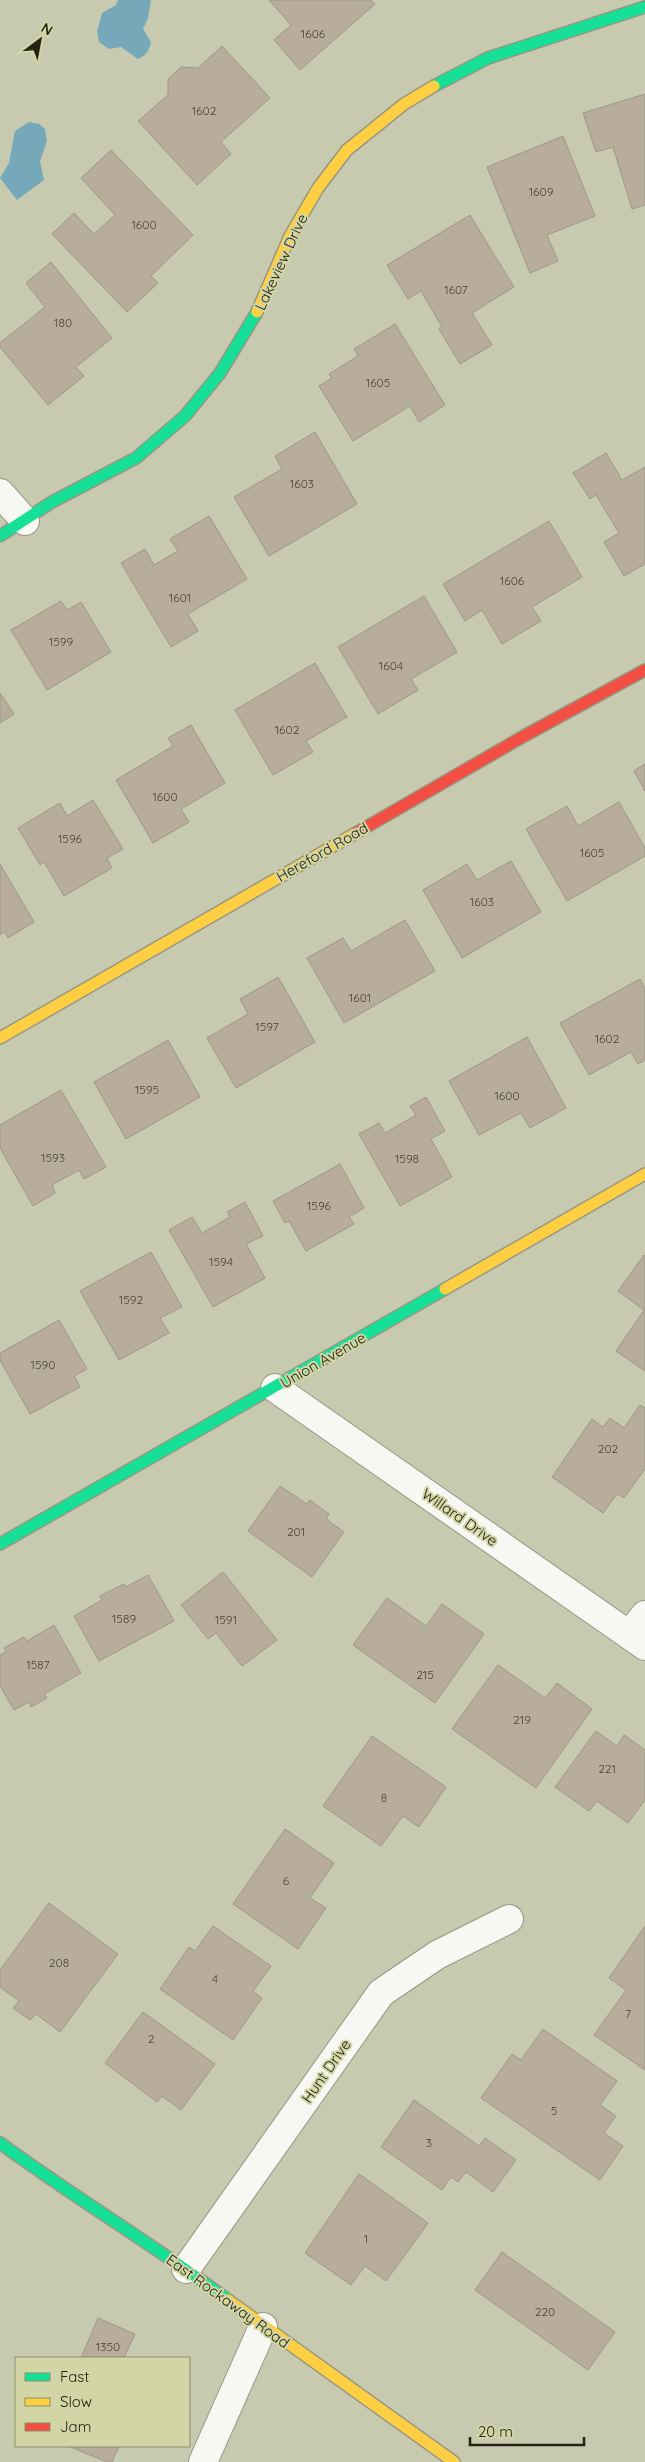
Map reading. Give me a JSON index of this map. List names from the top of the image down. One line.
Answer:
{"streets":{"street":["Lakeview Drive","Hereford Road","Union Avenue","Willard Drive","Hunt Drive","East Rockaway Road"]},"crossings":[["Union Avenue","Willard Drive"],["Hunt Drive","East Rockaway Road"]],"house_numbers":["1606","1602","1609","1600","1607","180","1605","1603","1606","1601","1599","1604","1602","1600","1596","1605","1603","1601","1597","1602","1595","1600","1593","1598","1596","1594","1592","1590","202","201","1589","1591","1587","215","219","221","8","6","208","4","7","2","5","3","1","220","1350"],"legend":["Fast","Slow","Jam"],"scale_bar":"20 m","north":"top right"}
